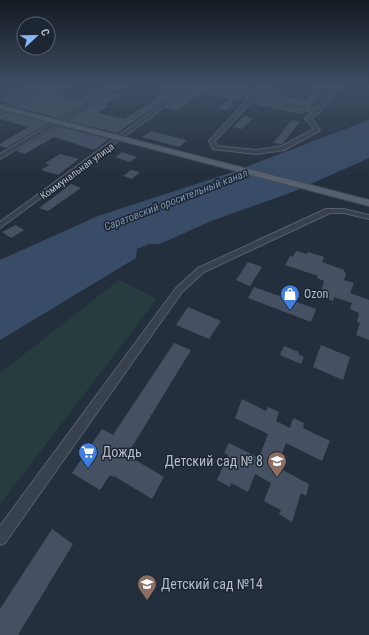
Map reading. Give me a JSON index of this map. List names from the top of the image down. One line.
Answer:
{"streets":{"street":["Коммунальная улица"]},"water":["Саратовский оросительный канал"],"places":{"shop":["Ozon"],"supermarket":["Дождь"],"school or university":["Детский сад № 8","Детский сад №14"]},"north":"right"}
